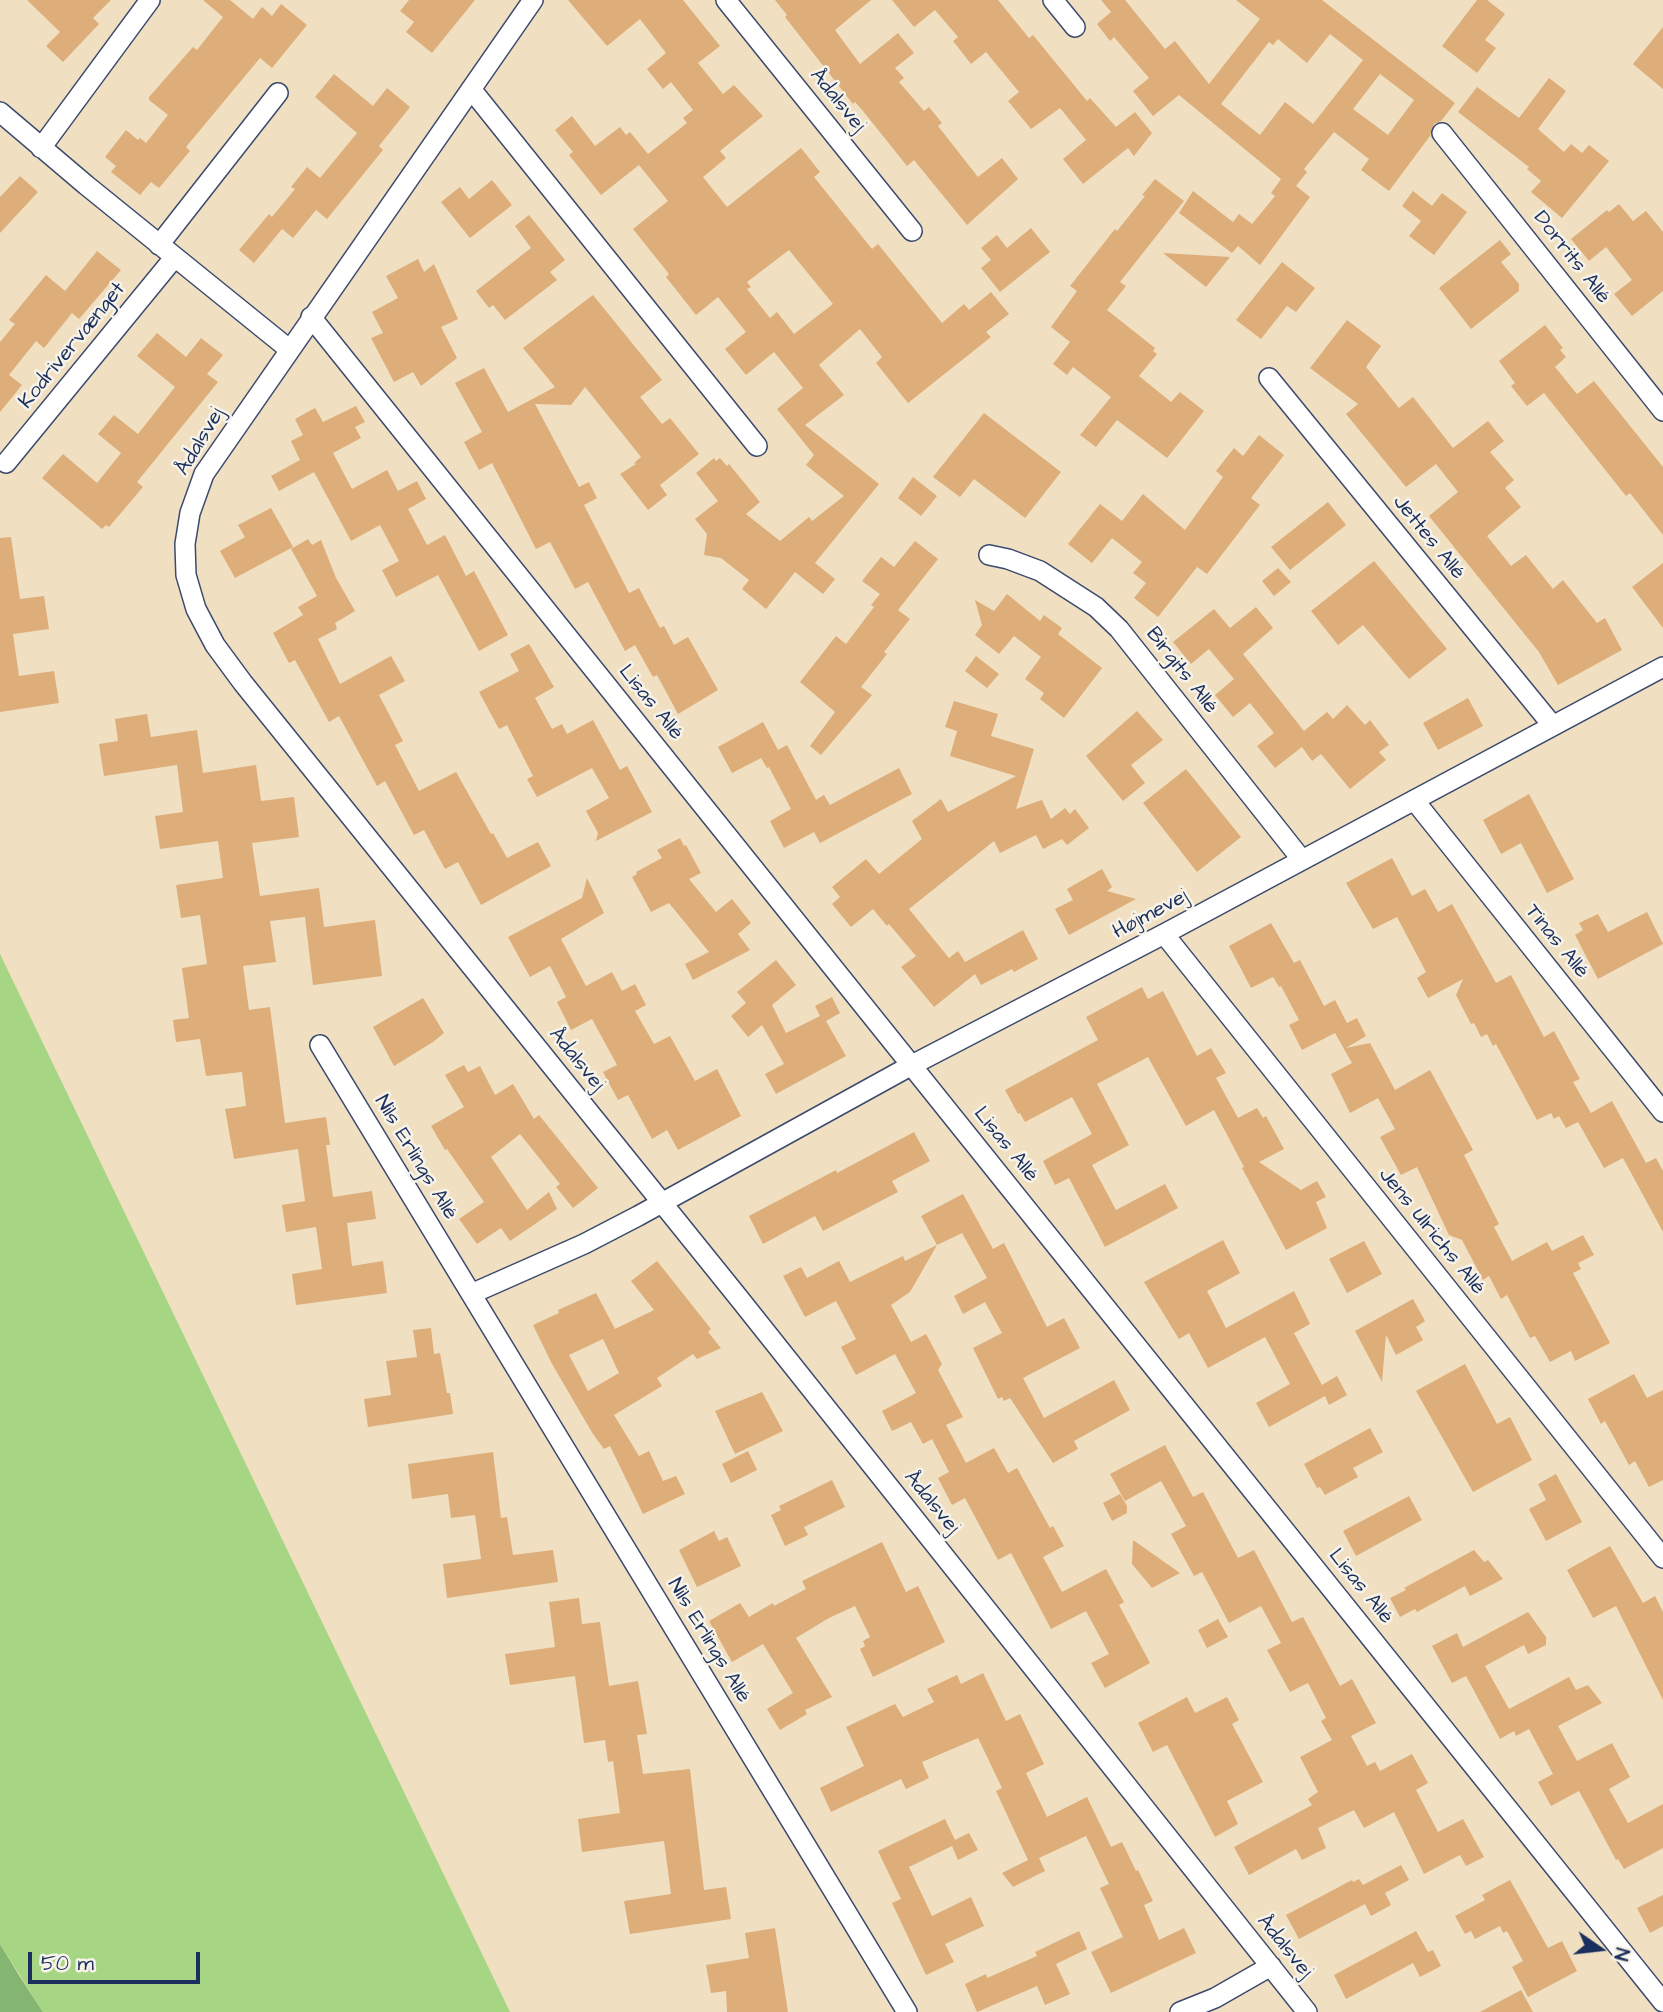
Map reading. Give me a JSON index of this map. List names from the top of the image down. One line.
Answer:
{"streets":{"street":["Ådalsvej","Dorrits Allé","Kodrivervænget","Jettes Allé","Birgits Allé","Lisas Allé","Højmevej","Tinas Allé","Nils Erlings Allé","Jens Ulrichs Allé"]},"crossings":[["Ådalsvej","Lisas Allé"],["Ådalsvej","Højmevej"],["Jettes Allé","Højmevej"],["Birgits Allé","Højmevej"],["Lisas Allé","Højmevej"],["Højmevej","Tinas Allé"],["Højmevej","Jens Ulrichs Allé"]],"scale_bar":"50 m","north":"right"}
